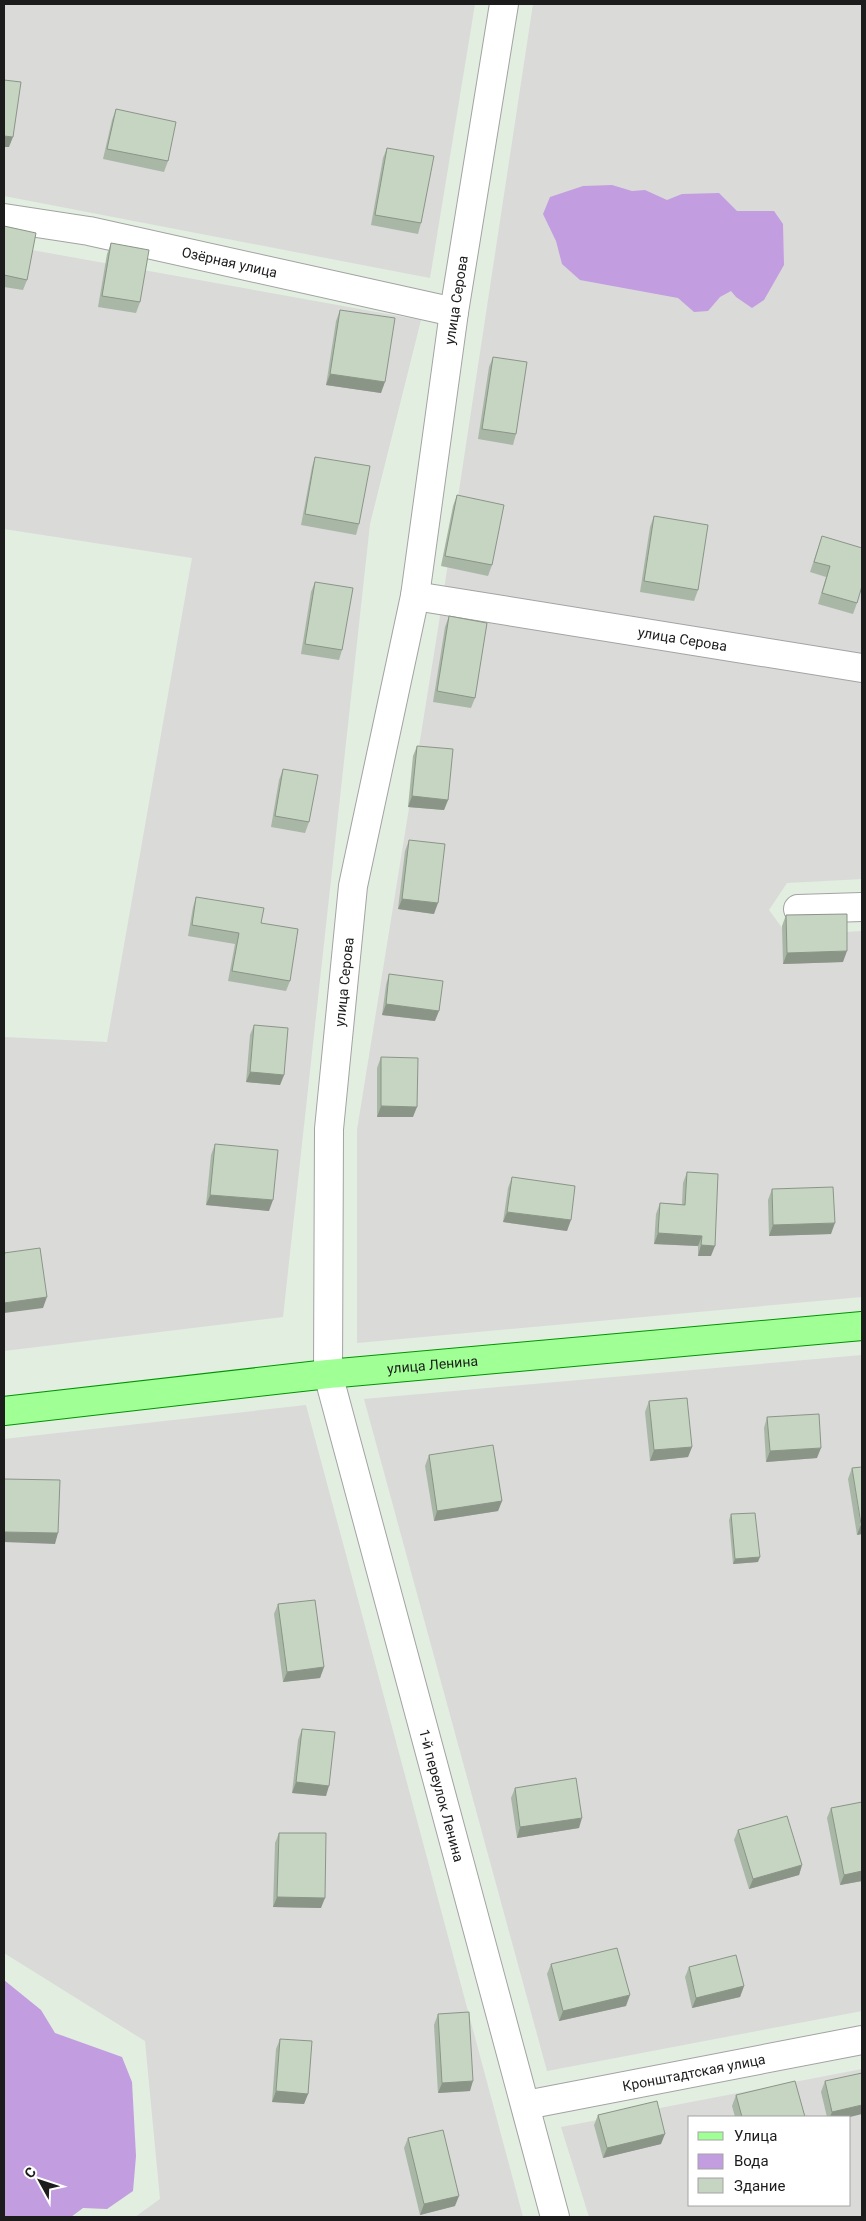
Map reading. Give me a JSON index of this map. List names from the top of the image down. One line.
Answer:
{"streets":{"main road":["улица Ленина"],"street":["Озёрная улица","улица Серова","1-й переулок Ленина","Кронштадтская улица"]},"crossings":[["Озёрная улица","улица Серова"],["улица Серова","улица Ленина"],["улица Серова","1-й переулок Ленина"],["улица Ленина","1-й переулок Ленина"],["1-й переулок Ленина","Кронштадтская улица"]],"legend":["Улица","Вода","Здание"],"north":"top left"}
